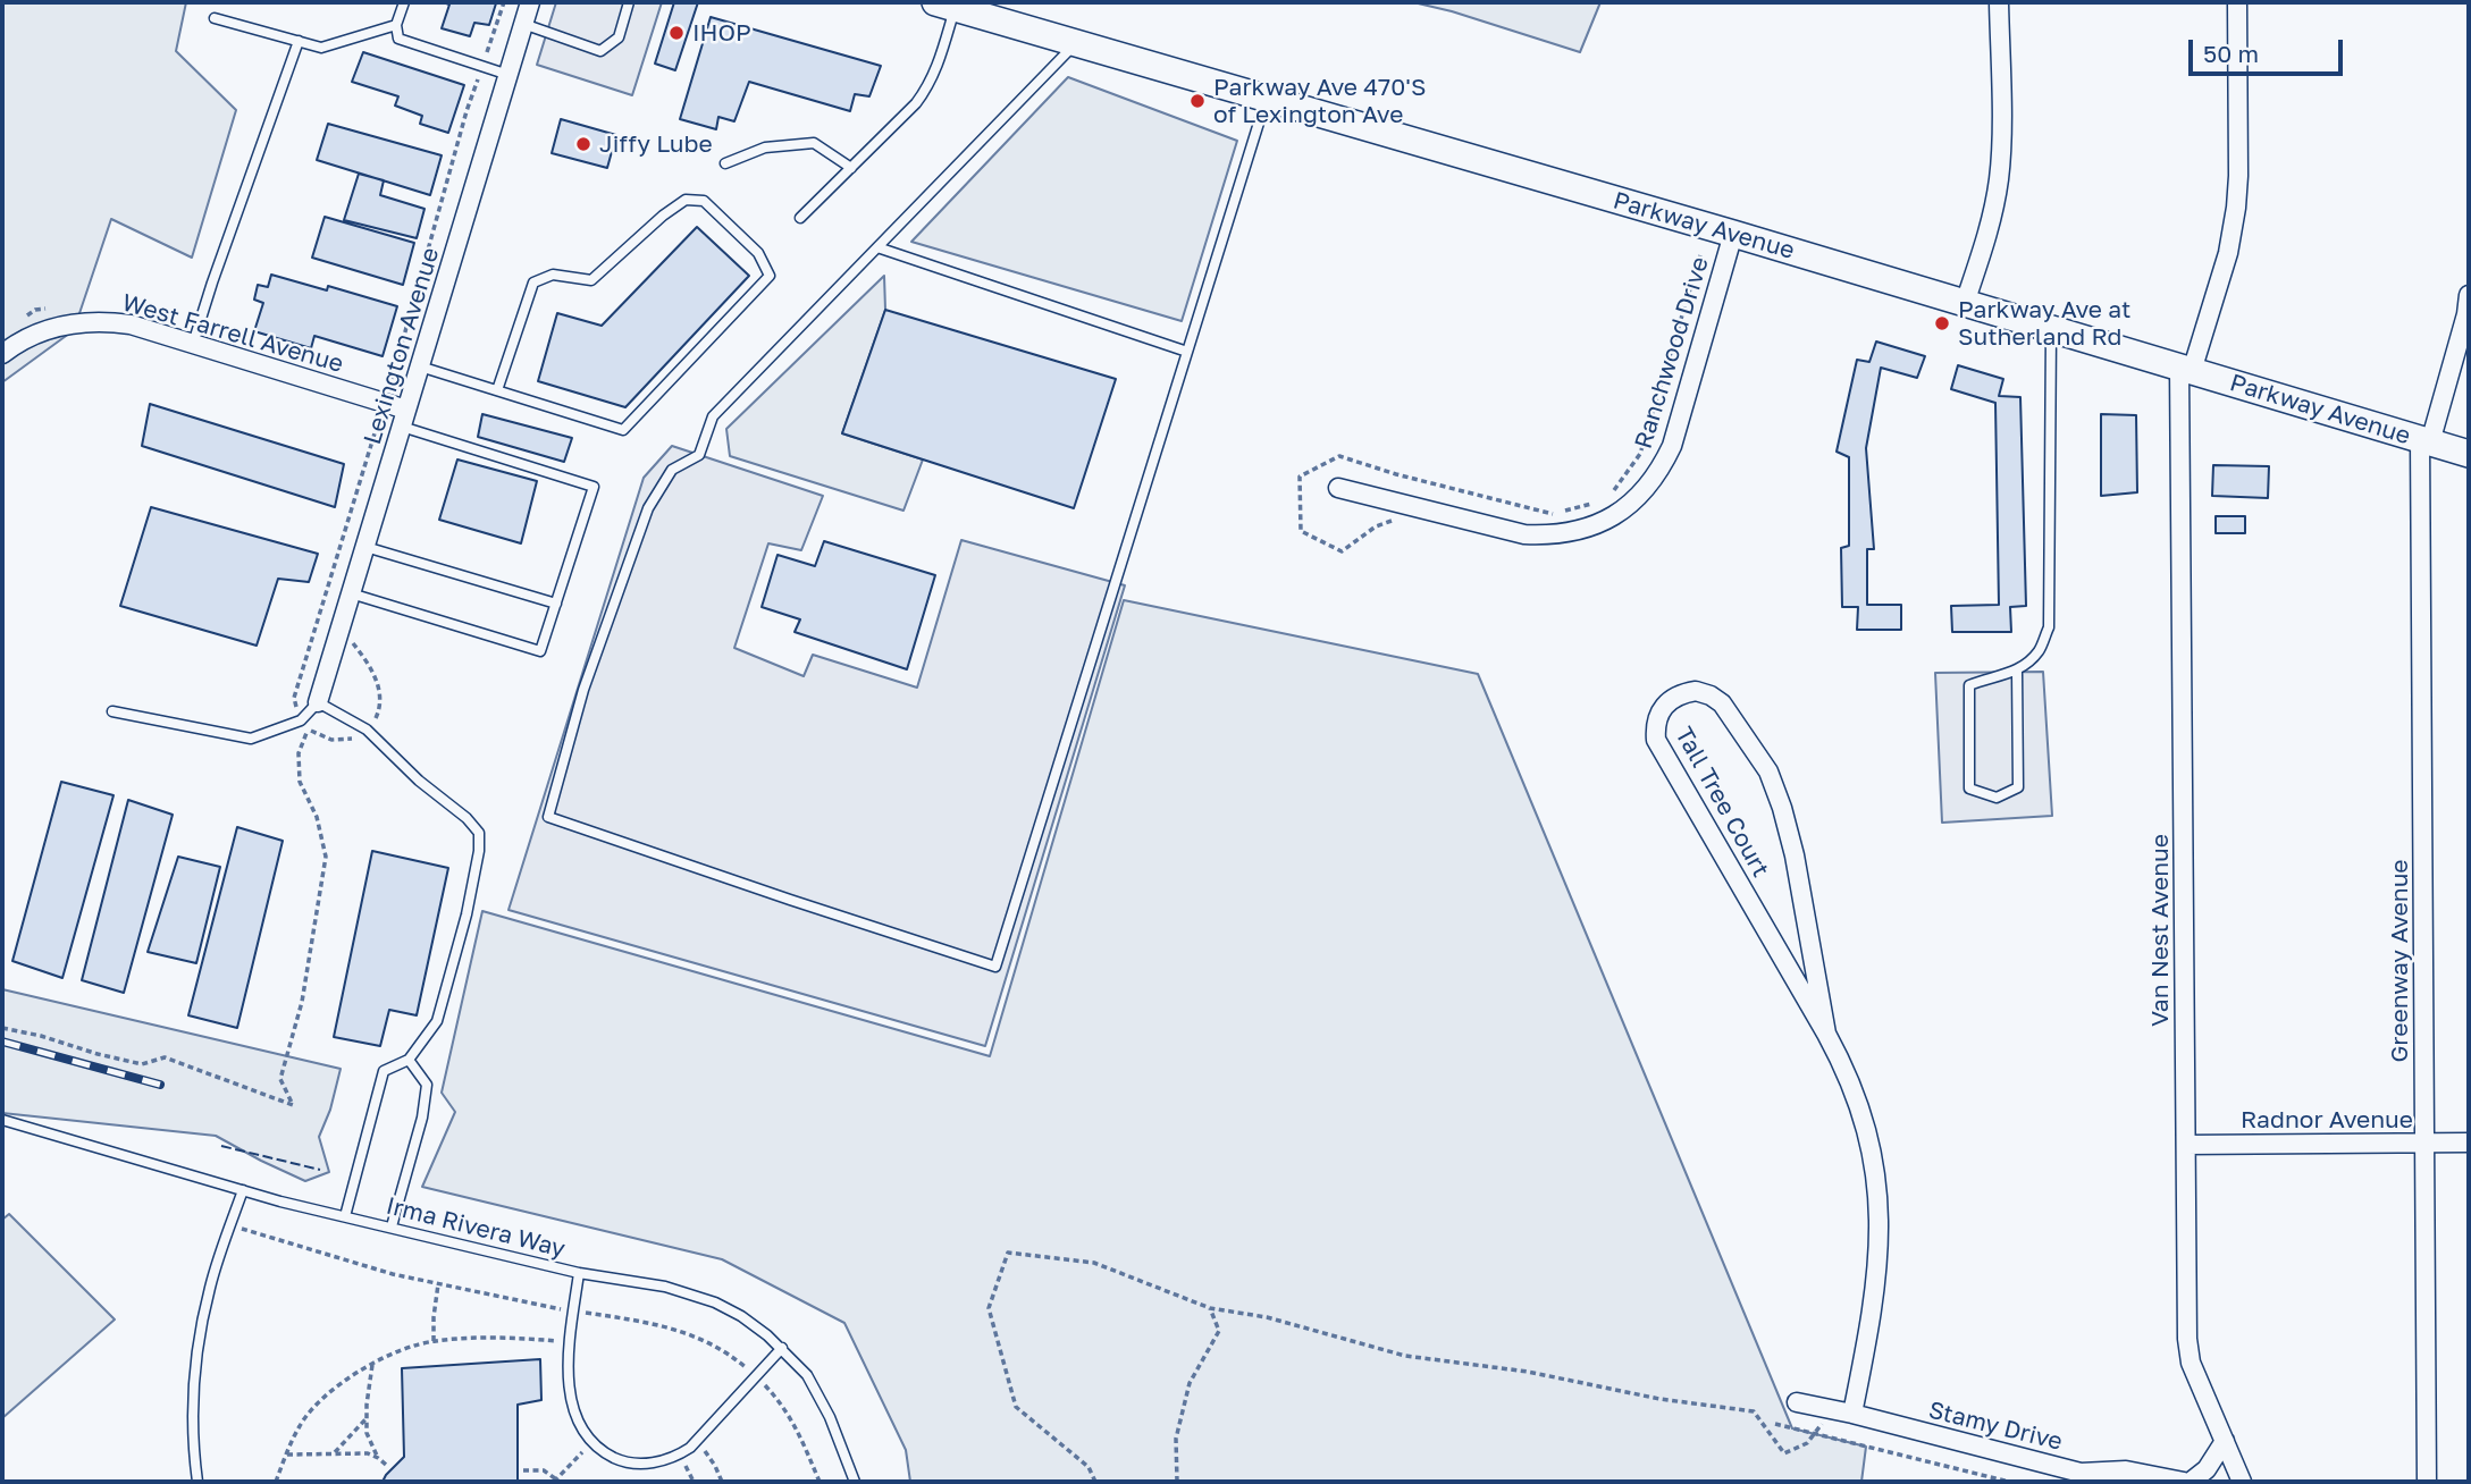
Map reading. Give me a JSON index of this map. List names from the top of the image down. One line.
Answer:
{"streets":{"main road":["Parkway Avenue"],"street":["West Farrell Avenue","Lexington Avenue","Ranchwood Drive","Tall Tree Court","Van Nest Avenue","Greenway Avenue","Radnor Avenue","Stamy Drive"],"lane":["Irma Rivera Way"]},"crossings":[["Parkway Avenue","Ranchwood Drive"],["Parkway Avenue","Van Nest Avenue"],["Parkway Avenue","Greenway Avenue"],["West Farrell Avenue","Lexington Avenue"],["Tall Tree Court","Stamy Drive"],["Van Nest Avenue","Radnor Avenue"],["Greenway Avenue","Radnor Avenue"]],"places":["IHOP","Parkway Ave 470'S of Lexington Ave","Jiffy Lube","Parkway Ave at Sutherland Rd"],"scale_bar":"50 m"}
